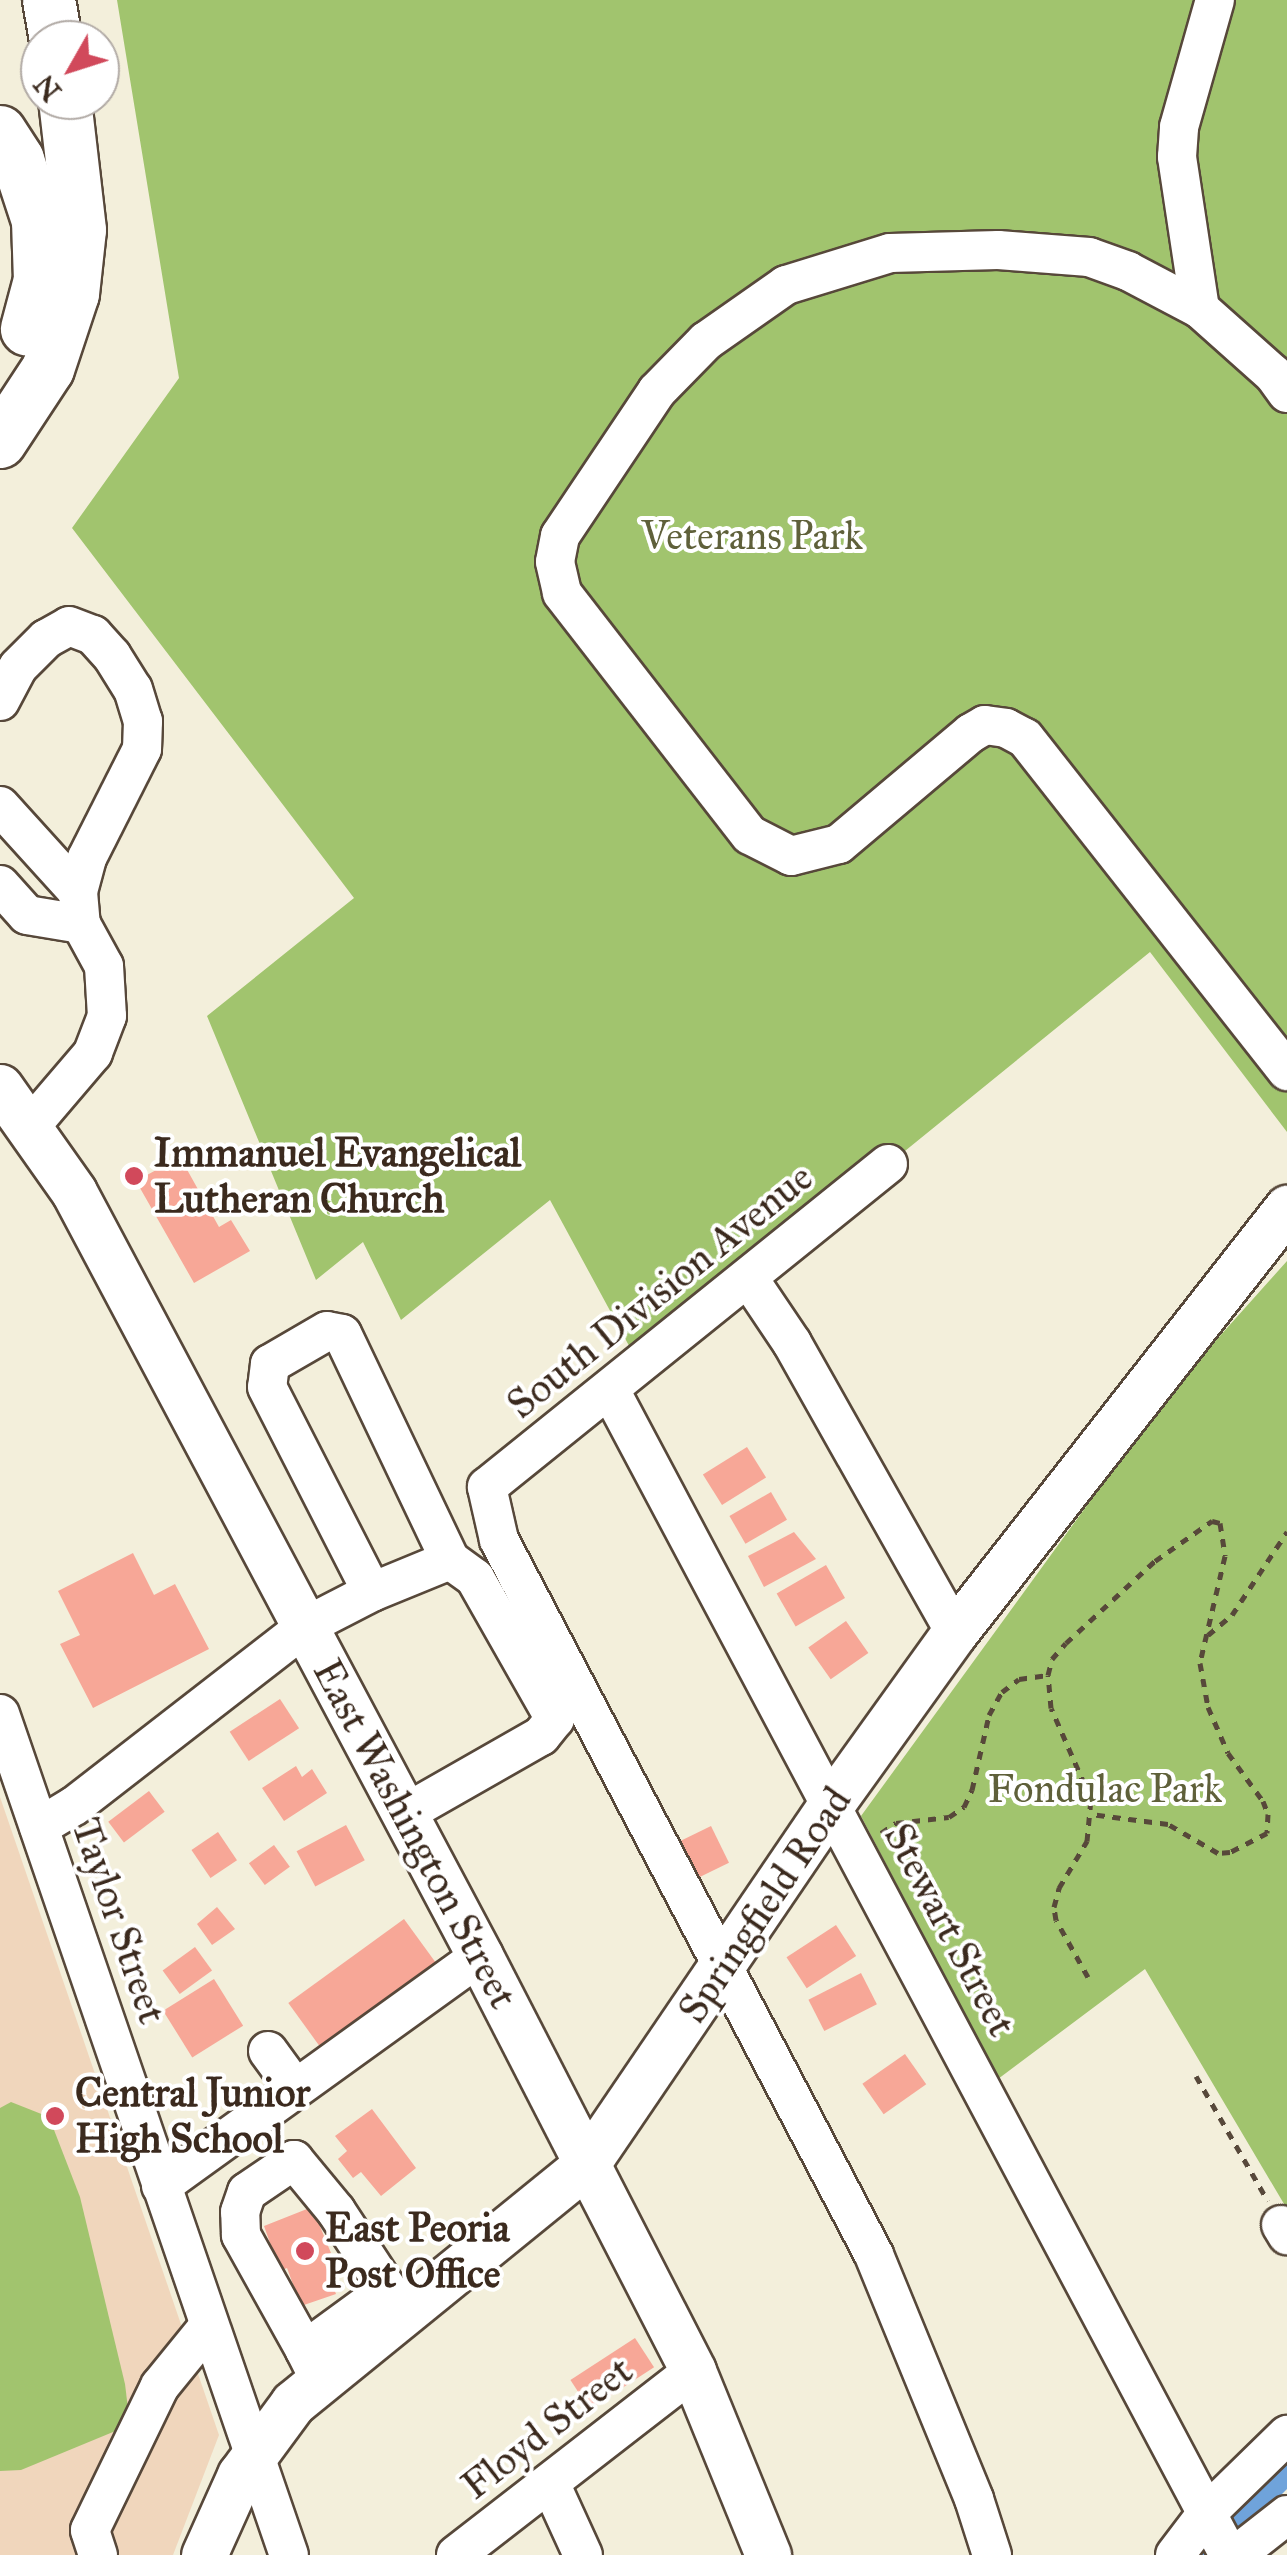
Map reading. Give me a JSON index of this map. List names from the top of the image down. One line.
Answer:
{"streets":{"main road":["East Washington Street","Springfield Road"],"street":["South Division Avenue","Taylor Street","Stewart Street","Floyd Street"]},"crossings":[["South Division Avenue","Springfield Road"],["South Division Avenue","Stewart Street"],["East Washington Street","Springfield Road"],["East Washington Street","Floyd Street"],["Springfield Road","Taylor Street"],["Springfield Road","Stewart Street"]],"parks":["Veterans Park","Fondulac Park"],"places":["Immanuel Evangelical Lutheran Church","Central Junior High School","East Peoria Post Office"],"north":"bottom left"}
